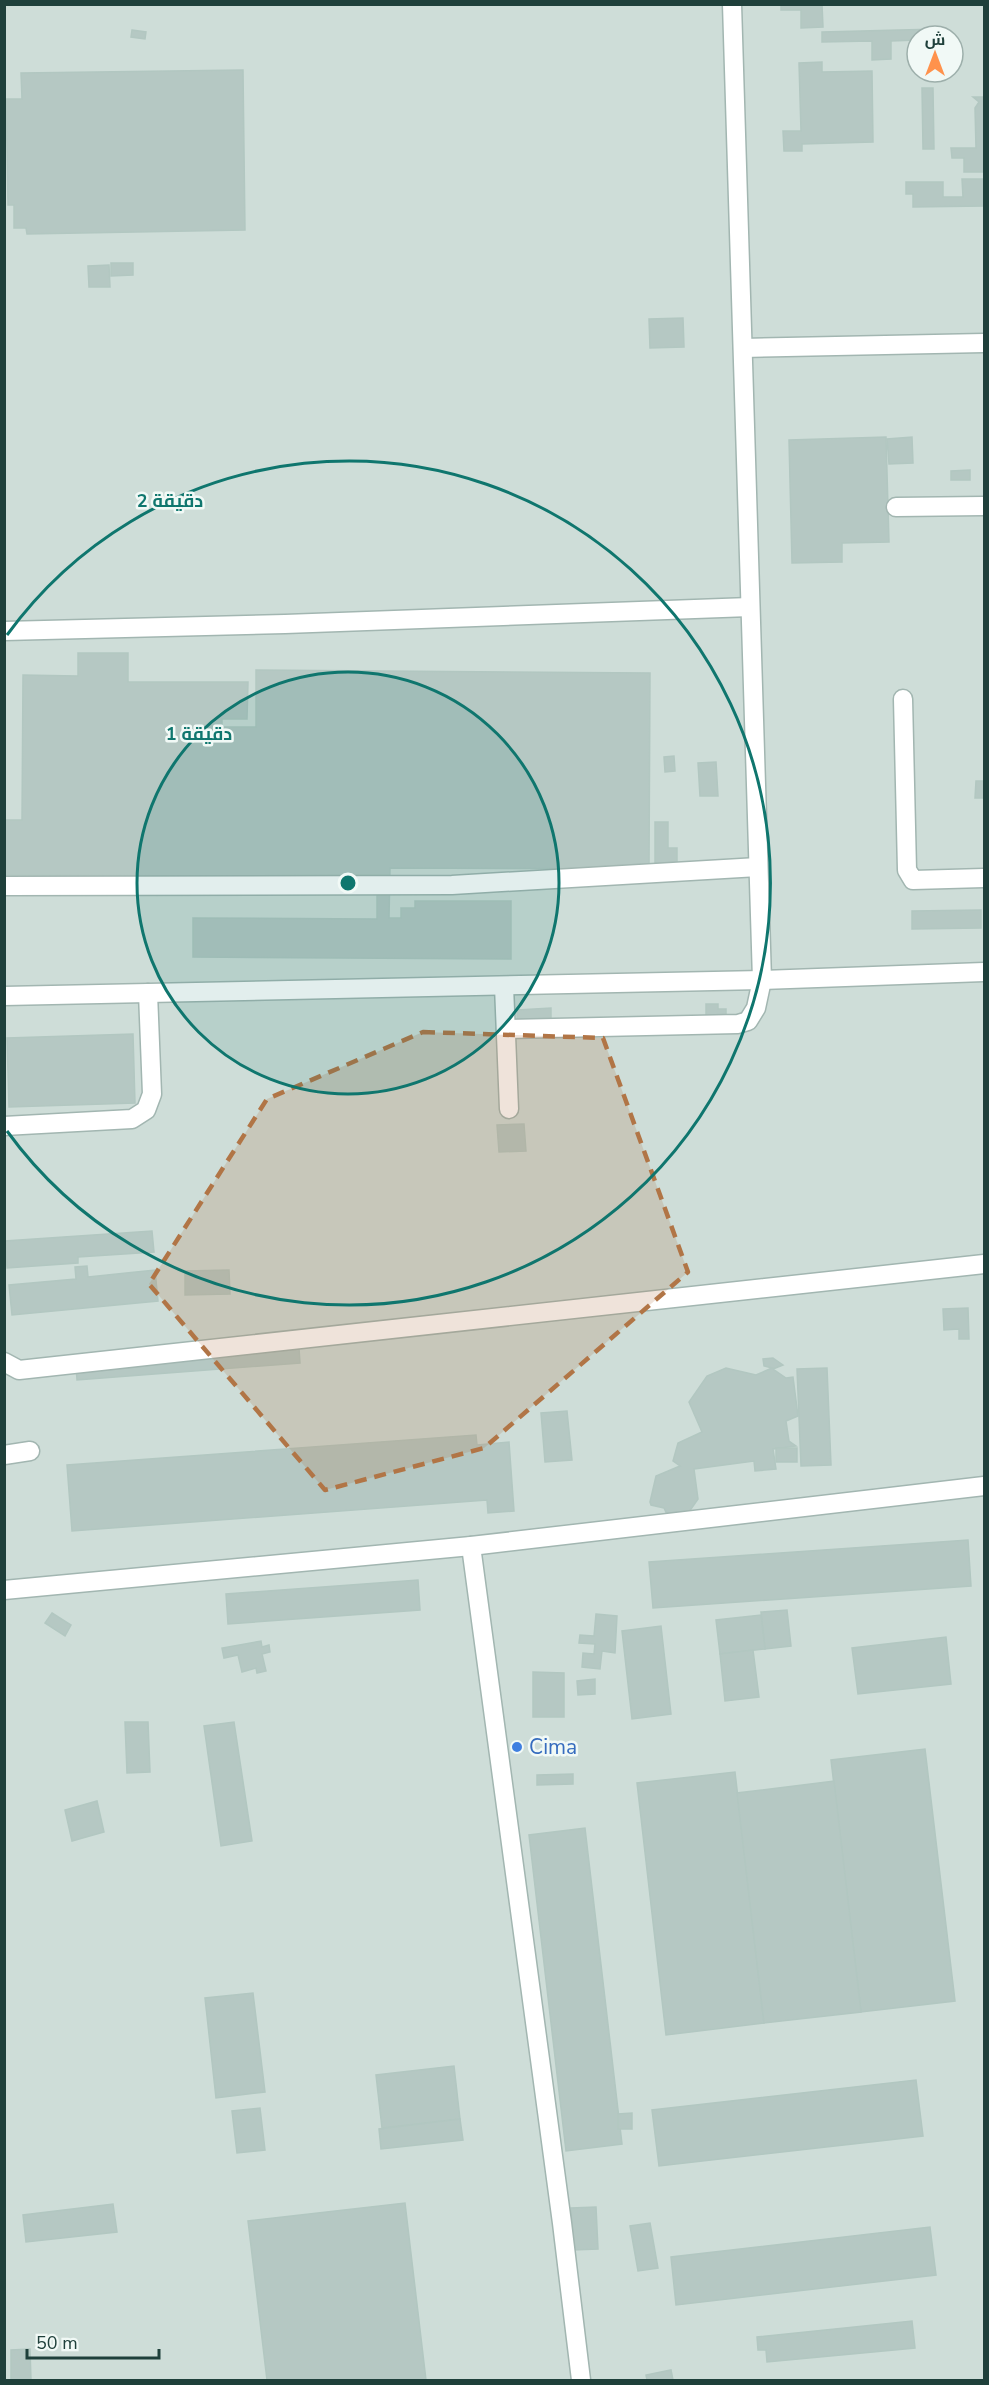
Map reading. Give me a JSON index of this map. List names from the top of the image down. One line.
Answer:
{"places":["Cima"],"scale_bar":"50 m","north":"top","rings":["2 دقيقة","1 دقيقة"]}
